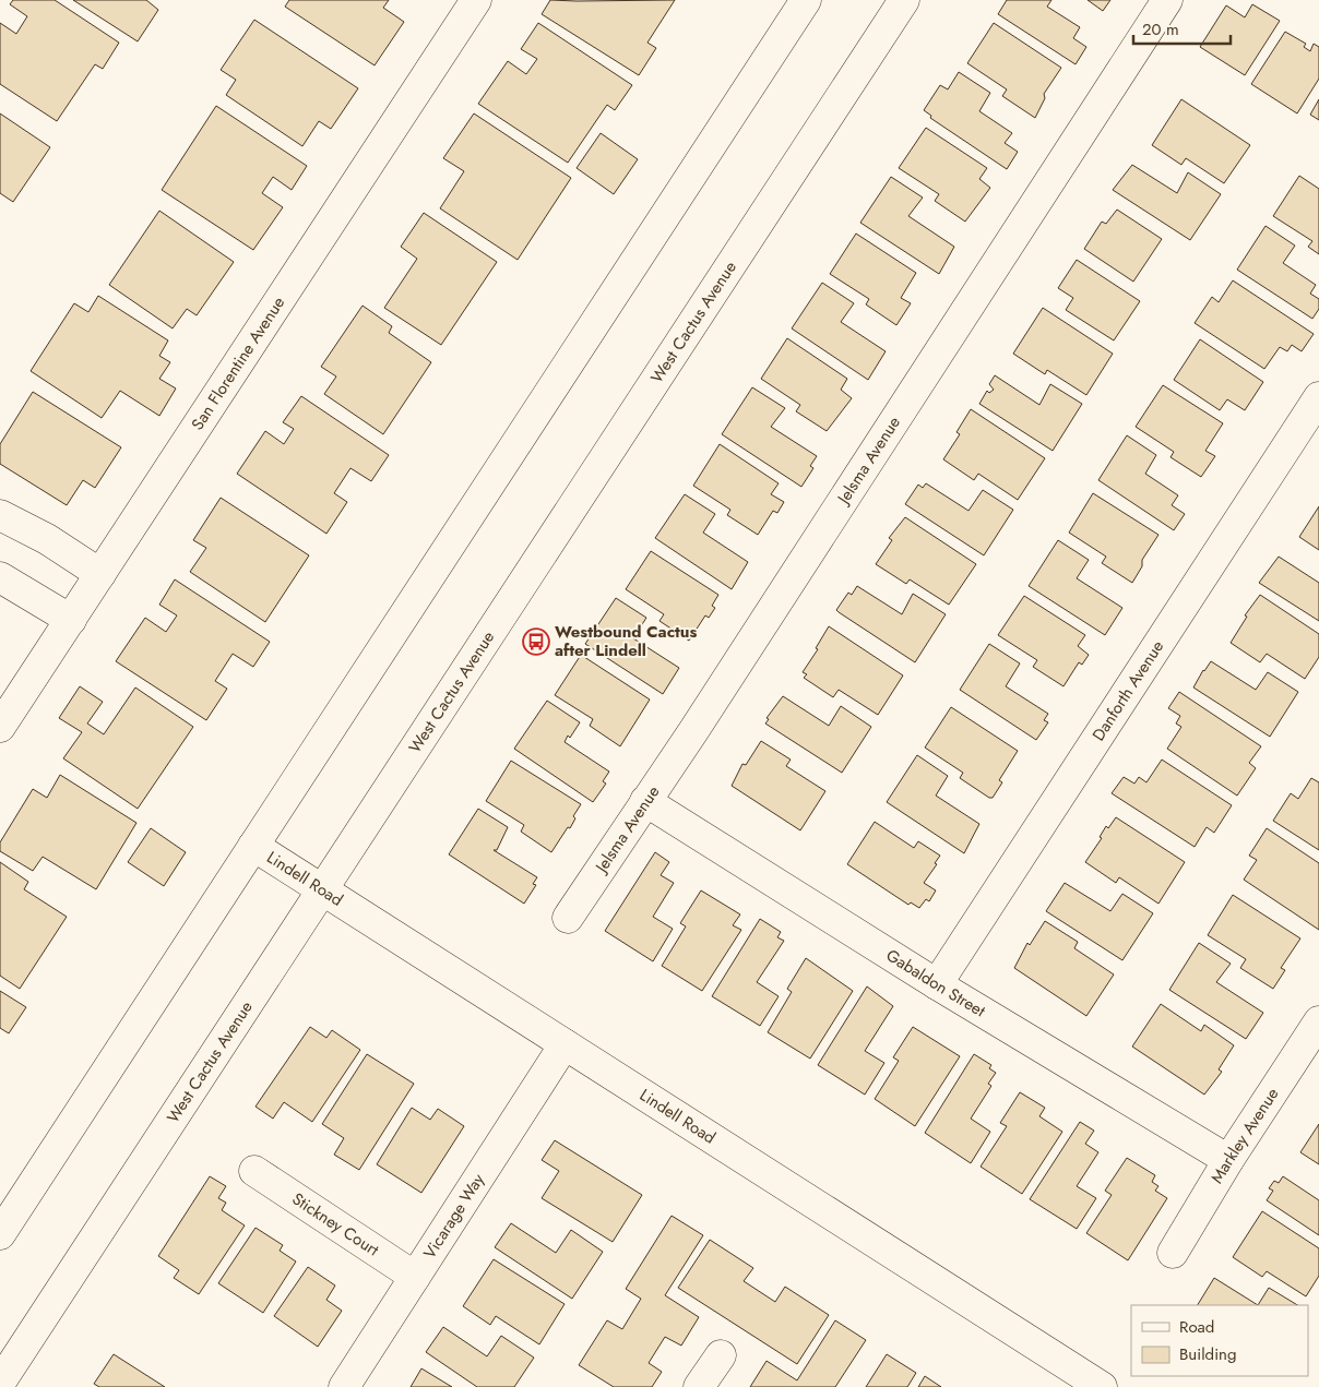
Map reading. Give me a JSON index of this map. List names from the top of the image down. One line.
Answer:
{"streets":{"street":["West Cactus Avenue","San Florentine Avenue","Jelsma Avenue","Danforth Avenue","Lindell Road","Gabaldon Street","Markley Avenue","Vicarage Way","Stickney Court"]},"crossings":[["West Cactus Avenue","Lindell Road"],["Jelsma Avenue","Gabaldon Street"],["Danforth Avenue","Gabaldon Street"],["Lindell Road","Vicarage Way"],["Gabaldon Street","Markley Avenue"],["Vicarage Way","Stickney Court"]],"places":{"bus stop":["Westbound Cactus after Lindell"]},"legend":["Road","Building"],"scale_bar":"20 m"}
